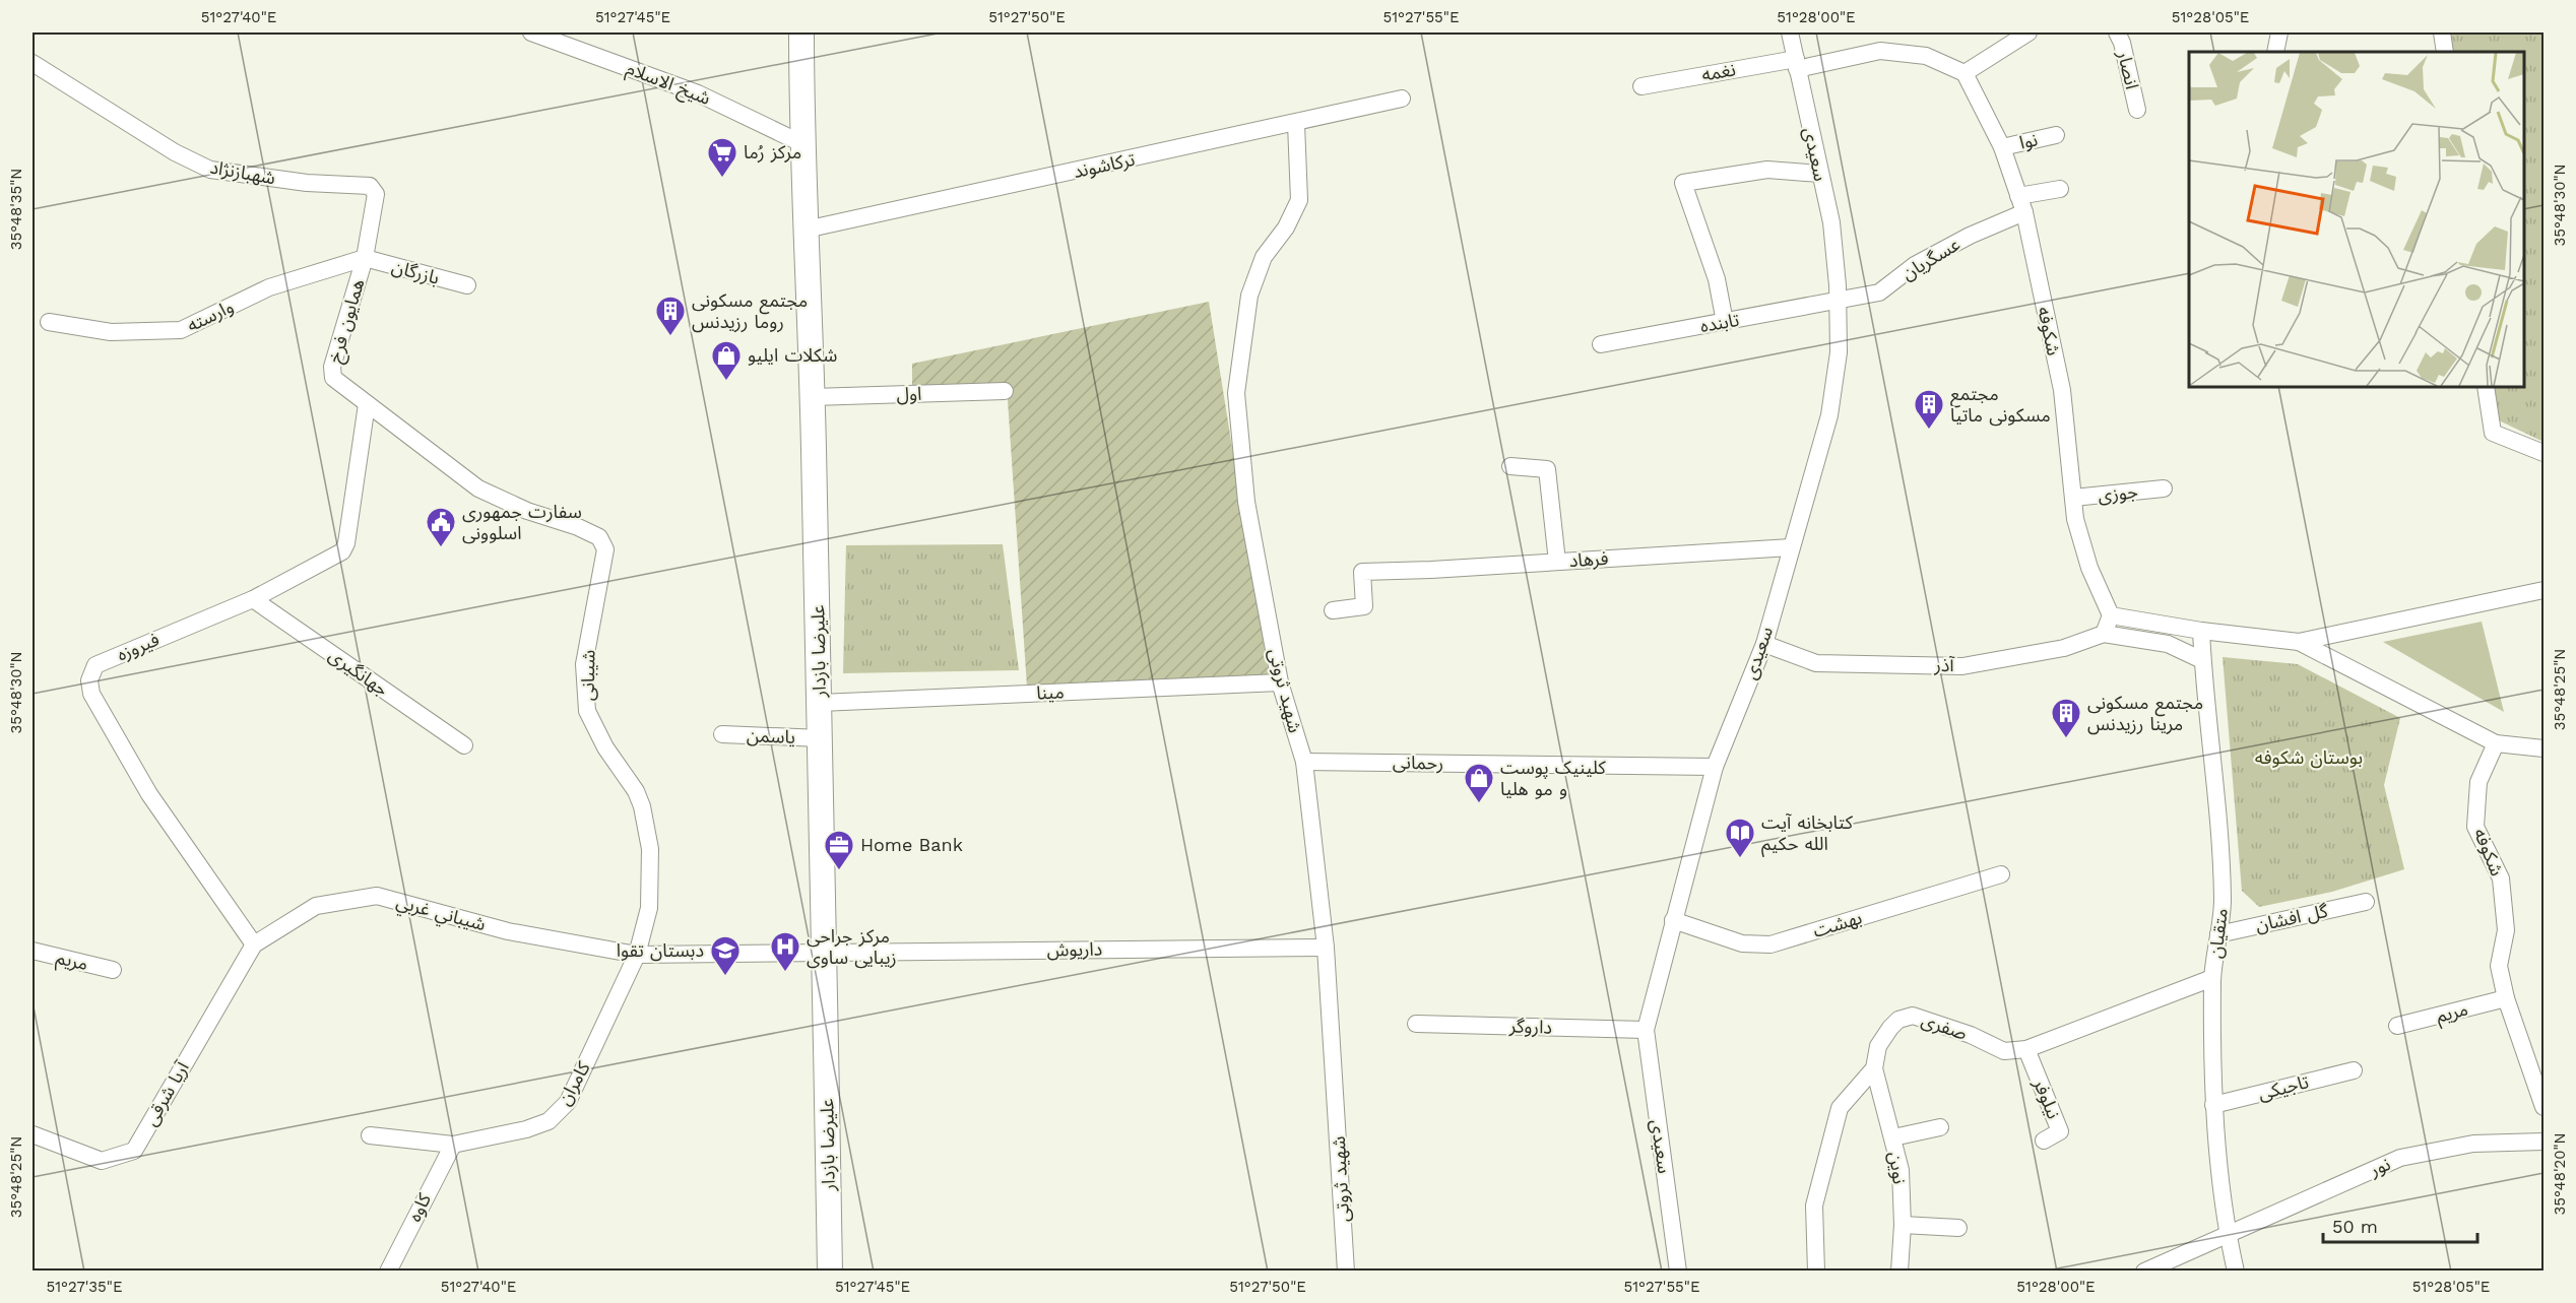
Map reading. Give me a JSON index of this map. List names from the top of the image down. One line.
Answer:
{"streets":{"main road":["علیرضا بازدار"],"street":["انصار","نغمه","شیخ الاسلام","نوا","سعیدی","ترکاشوند","شهبازنژاد","عسگریان","بازرگان","وارسته","همایون فرخ","تابنده","شکوفه","اول","جوزی","فرهاد","فیروزه","آذر","جهانگیری","شیبانی","شهید ثروتی","مینا","یاسمن","رحمانی","شيباني غربي","گل افشان","بهشت","متقیان","داریوش","مریم","داروگر","صفری","کامران","تاجیکی","آریا شرقی","نیلوفر","نور","نوین","کاوه"]},"crossings":[["نغمه","سعیدی"],["شیخ الاسلام","علیرضا بازدار"],["نوا","شکوفه"],["سعیدی","عسگریان"],["سعیدی","تابنده"],["سعیدی","فرهاد"],["سعیدی","آذر"],["سعیدی","رحمانی"],["سعیدی","بهشت"],["سعیدی","داروگر"],["ترکاشوند","علیرضا بازدار"],["ترکاشوند","شهید ثروتی"],["شهبازنژاد","بازرگان"],["شهبازنژاد","وارسته"],["شهبازنژاد","همایون فرخ"],["عسگریان","تابنده"],["عسگریان","شکوفه"],["بازرگان","وارسته"],["بازرگان","همایون فرخ"],["وارسته","همایون فرخ"],["همایون فرخ","فیروزه"],["همایون فرخ","شیبانی"],["شکوفه","جوزی"],["شکوفه","مریم"],["اول","علیرضا بازدار"],["فیروزه","جهانگیری"],["فیروزه","شیبانی"],["فیروزه","شيباني غربي"],["فیروزه","آریا شرقی"],["علیرضا بازدار","مینا"],["علیرضا بازدار","یاسمن"],["علیرضا بازدار","داریوش"],["شیبانی","شيباني غربي"],["شیبانی","کامران"],["شهید ثروتی","مینا"],["شهید ثروتی","رحمانی"],["شهید ثروتی","داریوش"],["شيباني غربي","کامران"],["شيباني غربي","آریا شرقی"],["گل افشان","متقیان"],["متقیان","صفری"],["متقیان","تاجیکی"],["متقیان","نور"],["صفری","نیلوفر"],["صفری","نوین"],["کامران","کاوه"]],"parks":["بوستان شکوفه"],"places":{"supermarket":["مرکز رُما"],"building":["مجتمع مسکونی روما رزیدنس","مجتمع مسکونی ماتیا","مجتمع مسکونی مرینا رزیدنس"],"shop":["شکلات ایلیو","کلینیک پوست و مو هلیا"],"public building":["سفارت جمهوری اسلوونی"],"library":["کتابخانه آیت الله حکیم"],"office":["Home Bank"],"hospital":["مرکز جراحی زیبایی ساوی"],"school or university":["دبستان تقوا"]},"scale_bar":"50 m","coordinates":["51°27'40\"E","51°27'45\"E","51°27'50\"E","51°27'55\"E","51°28'00\"E","51°28'05\"E","35°48'30\"N","35°48'35\"N","35°48'25\"N","35°48'20\"N","51°27'35\"E"]}
